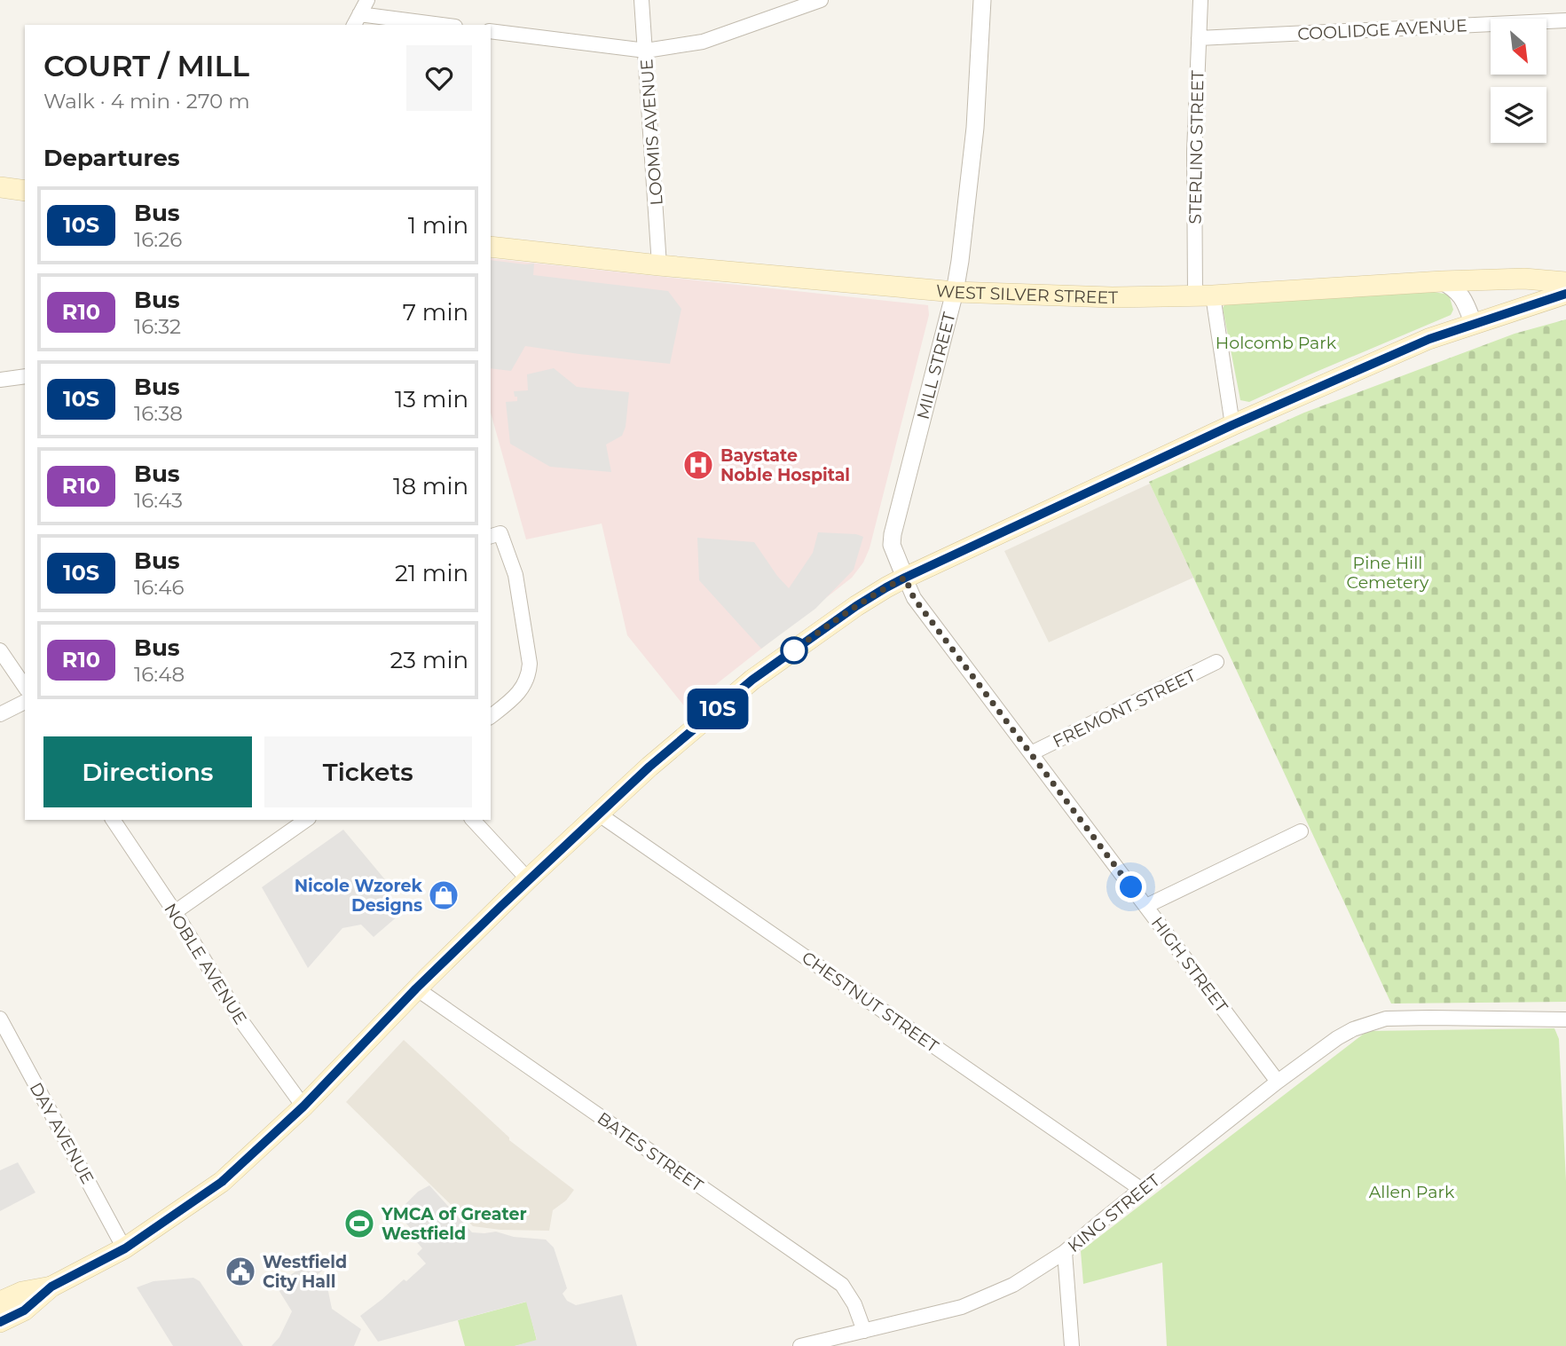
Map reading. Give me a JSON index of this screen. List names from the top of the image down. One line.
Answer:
{"streets":{"main road":["WEST SILVER STREET"],"street":["COOLIDGE AVENUE","LOOMIS AVENUE","STERLING STREET","MILL STREET","FREMONT STREET","NOBLE AVENUE","HIGH STREET","CHESTNUT STREET","DAY AVENUE","BATES STREET","KING STREET"]},"crossings":[["COOLIDGE AVENUE","STERLING STREET"],["LOOMIS AVENUE","WEST SILVER STREET"],["STERLING STREET","WEST SILVER STREET"],["WEST SILVER STREET","MILL STREET"],["MILL STREET","HIGH STREET"],["FREMONT STREET","HIGH STREET"],["HIGH STREET","KING STREET"],["CHESTNUT STREET","KING STREET"],["BATES STREET","KING STREET"]],"parks":["Holcomb Park","Pine Hill Cemetery","Allen Park"],"places":{"hospital":["Baystate Noble Hospital"],"shop":["Nicole Wzorek Designs"],"sports":["YMCA of Greater Westfield"],"public building":["Westfield City Hall"]},"lines":["bus line 10S"],"north":"bottom right","page":{"on_map":"10S","heading":[["COURT / MILL","Walk · 4 min · 270 m"],"Departures"],"list":[{"mark":"10S","name":"Bus","note":"16:26","value":"1 min"},{"mark":"R10","name":"Bus","note":"16:32","value":"7 min"},{"mark":"10S","name":"Bus","note":"16:38","value":"13 min"},{"mark":"R10","name":"Bus","note":"16:43","value":"18 min"},{"mark":"10S","name":"Bus","note":"16:46","value":"21 min"},{"mark":"R10","name":"Bus","note":"16:48","value":"23 min"}],"buttons":["Directions","Tickets"]}}
